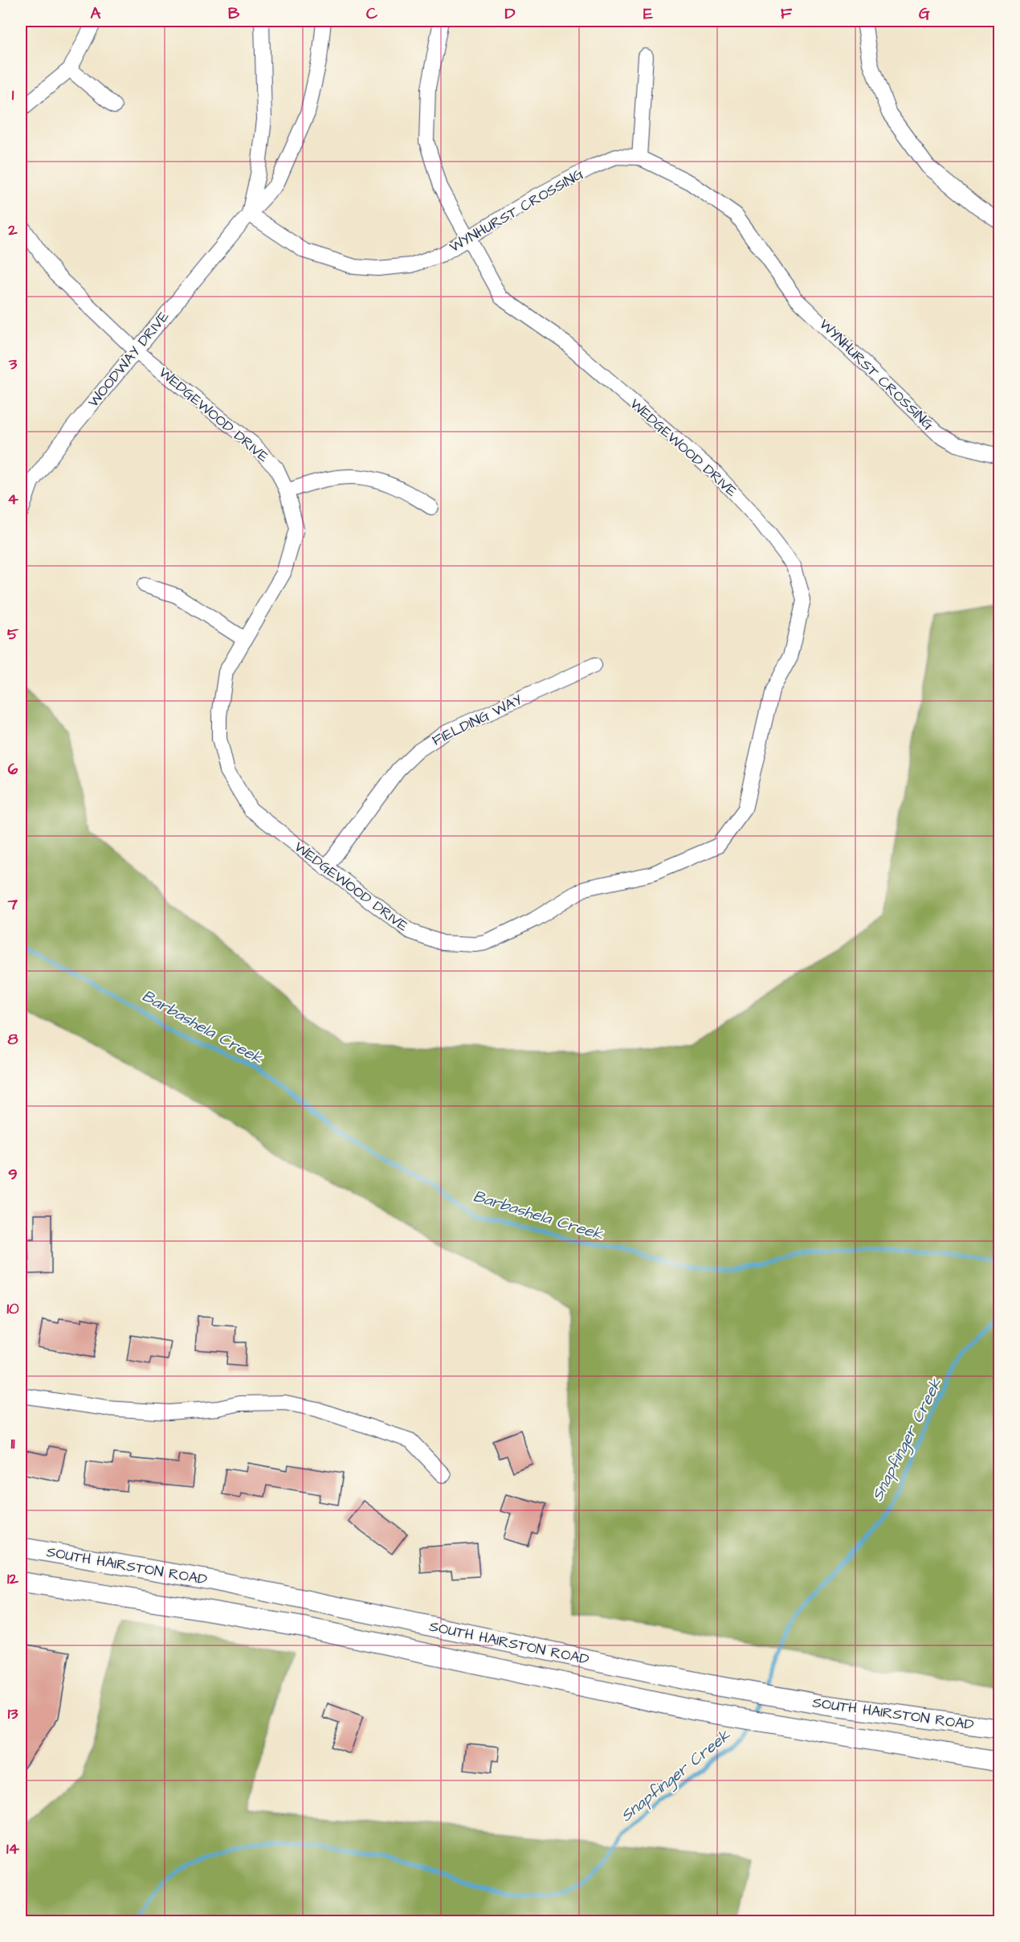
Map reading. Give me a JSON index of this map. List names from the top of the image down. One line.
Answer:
{"streets":{"main road":["SOUTH HAIRSTON ROAD"],"street":["WYNHURST CROSSING","WOODWAY DRIVE","WEDGEWOOD DRIVE","FIELDING WAY"]},"crossings":[["WYNHURST CROSSING","WOODWAY DRIVE"],["WYNHURST CROSSING","WEDGEWOOD DRIVE"],["WOODWAY DRIVE","WEDGEWOOD DRIVE"],["WEDGEWOOD DRIVE","FIELDING WAY"]],"water":["Barbashela Creek","Snapfinger Creek"],"grid":{"columns":["A","B","C","D","E","F","G"],"rows":["1","2","3","4","5","6","7","8","9","10","11","12","13","14"]}}
